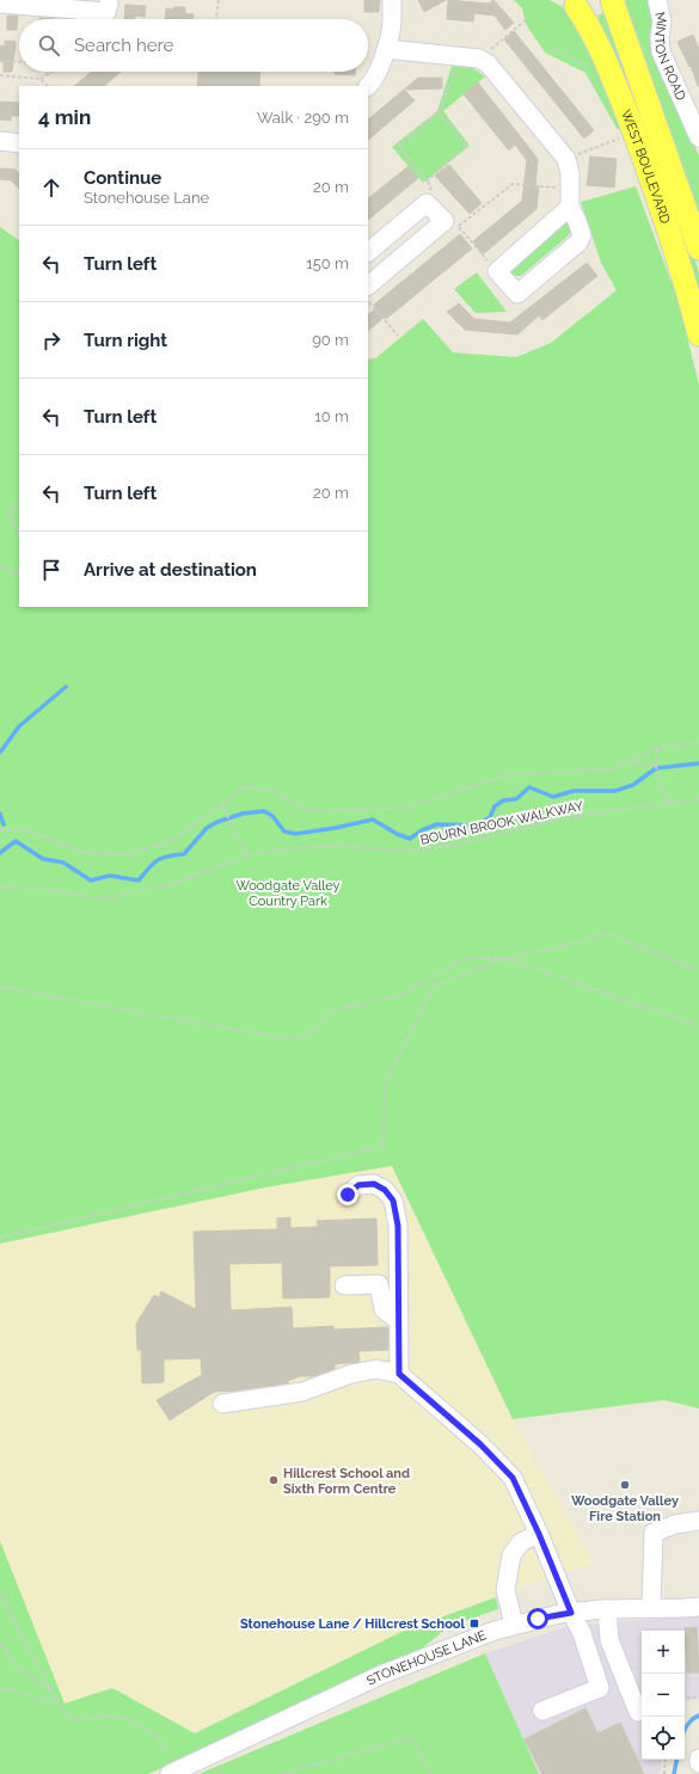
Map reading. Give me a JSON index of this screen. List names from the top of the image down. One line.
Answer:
{"streets":{"main road":["WEST BOULEVARD"],"street":["MINTON ROAD","STONEHOUSE LANE"],"path":["BOURN BROOK WALKWAY"]},"parks":["Woodgate Valley Country Park"],"places":{"other":["Hillcrest School and Sixth Form Centre","Woodgate Valley Fire Station"],"transit":["Stonehouse Lane / Hillcrest School"]},"page":{"search":"Search here","heading":["4 min","Walk · 290 m"],"list":[["Continue","Stonehouse Lane","20 m"],["Turn left","150 m"],["Turn right","90 m"],["Turn left","10 m"],["Turn left","20 m"],"Arrive at destination"],"map_buttons":["+","−"]}}
